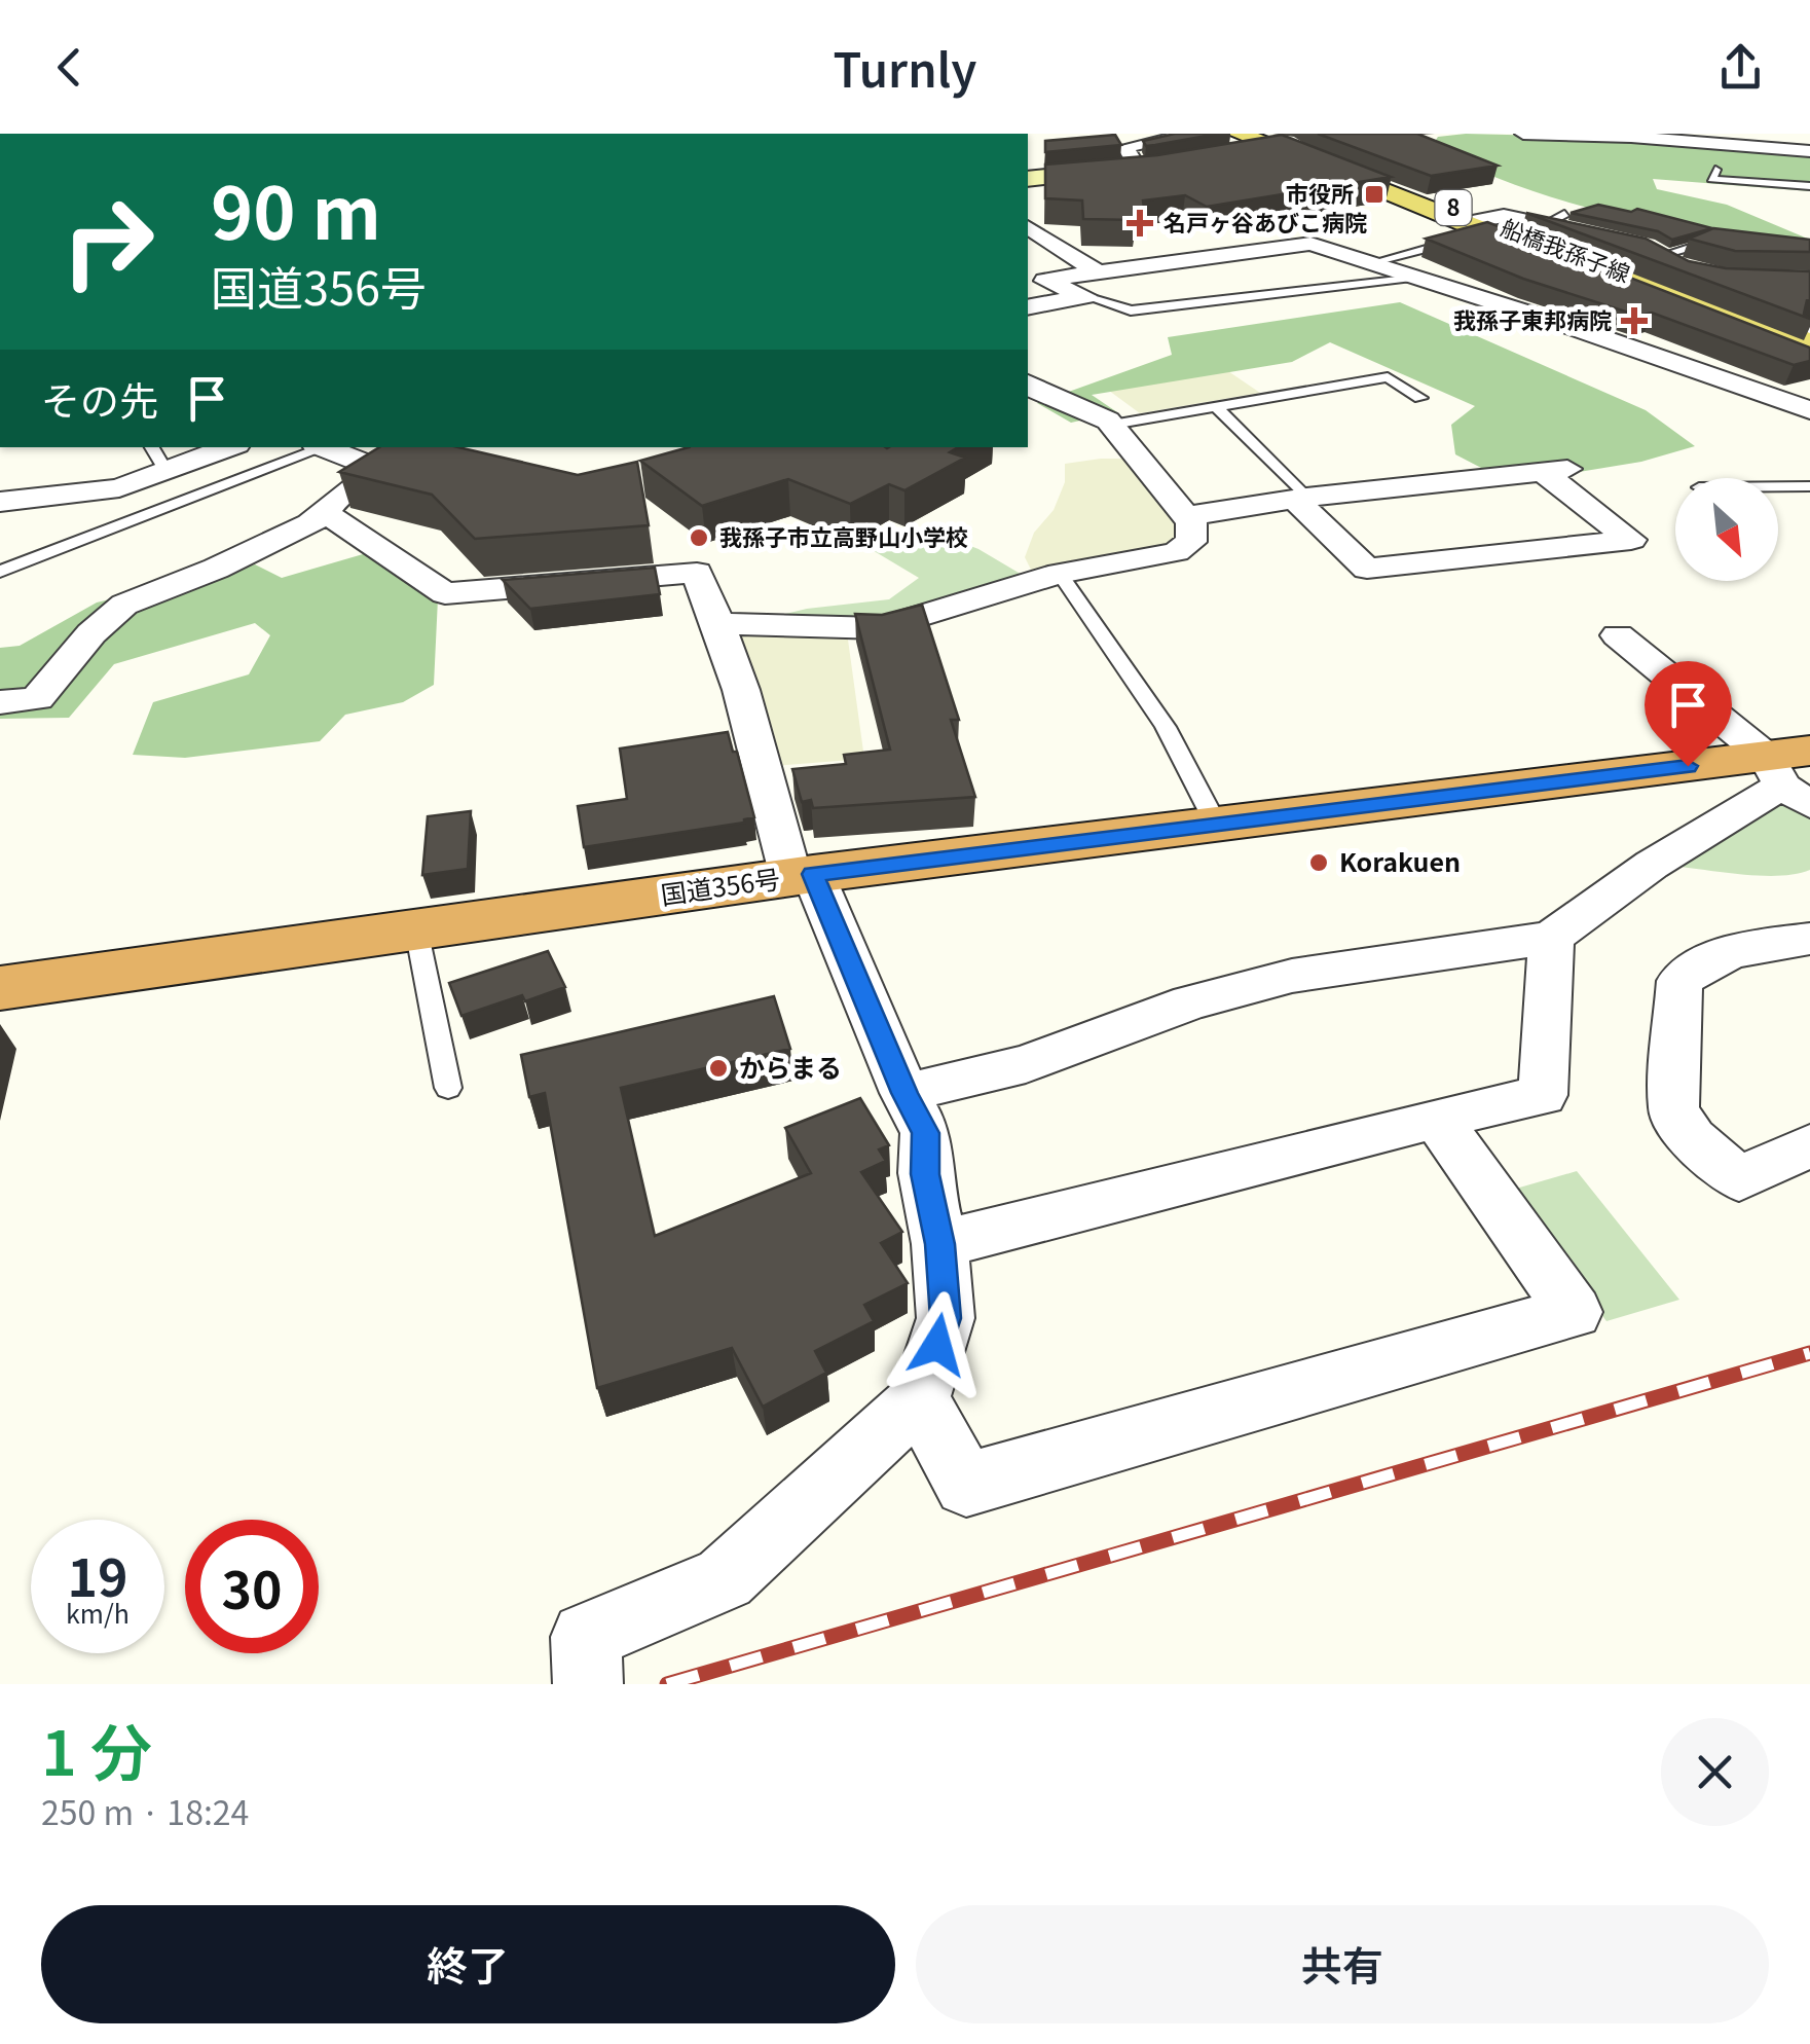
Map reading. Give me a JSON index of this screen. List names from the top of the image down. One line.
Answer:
{"streets":{"highway":["国道356号"],"main road":["8","船橋我孫子線"]},"places":{"transit":["市役所"],"health":["名戸ヶ谷あびこ病院","我孫子東邦病院"],"other":["我孫子市立高野山小学校","Korakuen","からまる"]},"north":"bottom right","page":{"header":"Turnly","turn":["90 m","国道356号"],"then":"その先","speed":"19 km/h","limit":"30","heading":["1 分","250 m · 18:24"],"buttons":["終了","共有"]}}
